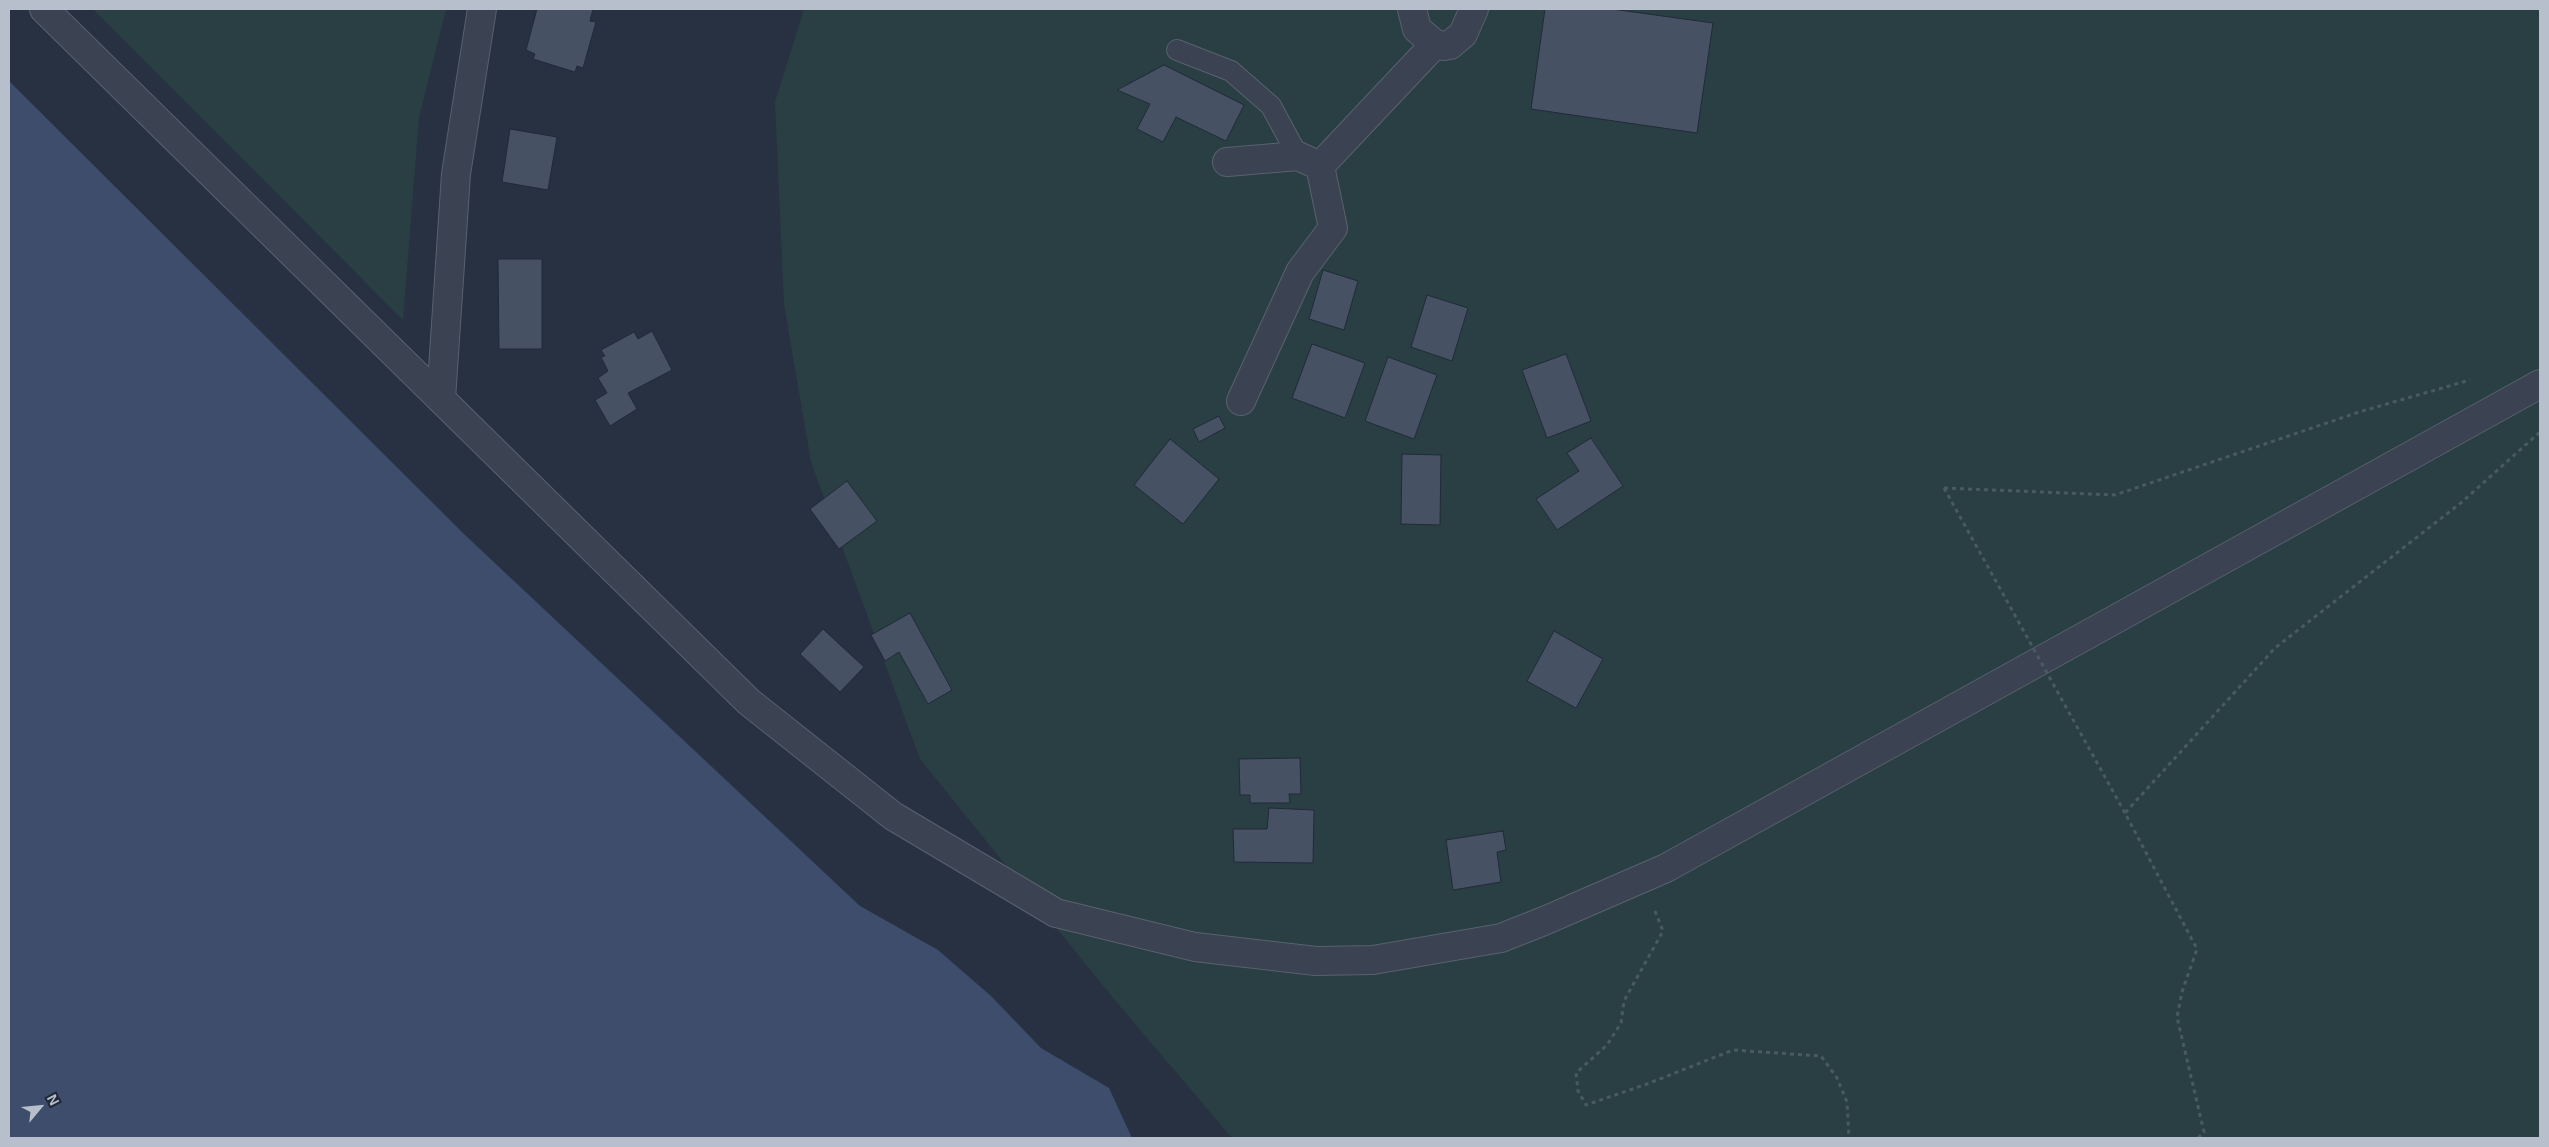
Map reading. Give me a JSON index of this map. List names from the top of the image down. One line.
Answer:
{"north":"top right"}
